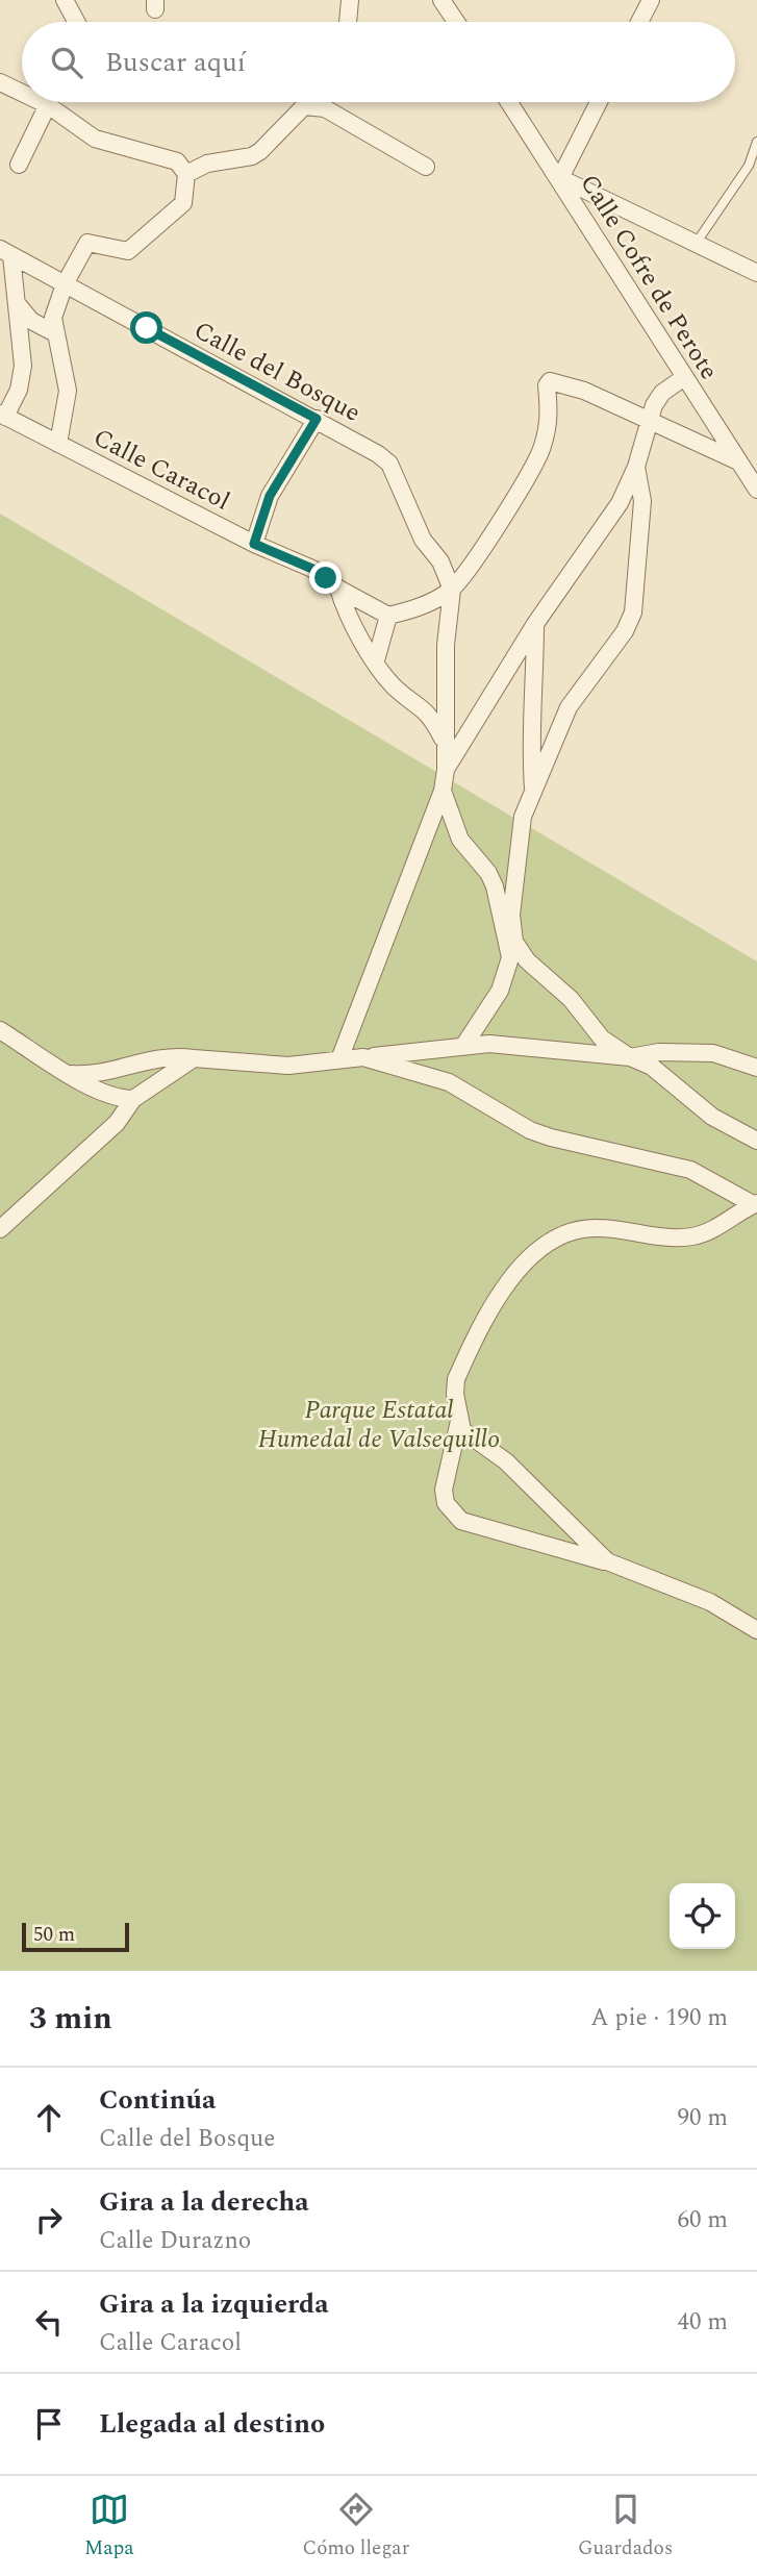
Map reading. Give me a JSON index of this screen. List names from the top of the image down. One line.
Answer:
{"streets":{"street":["Calle Cofre de Perote","Calle del Bosque","Calle Caracol"]},"parks":["Parque Estatal Humedal de Valsequillo"],"scale_bar":"50 m","page":{"search":"Buscar aquí","scale":"50 m","heading":["3 min","A pie · 190 m"],"list":[["Continúa","Calle del Bosque","90 m"],["Gira a la derecha","Calle Durazno","60 m"],["Gira a la izquierda","Calle Caracol","40 m"],"Llegada al destino"],"nav":["Mapa","Cómo llegar","Guardados"]}}
